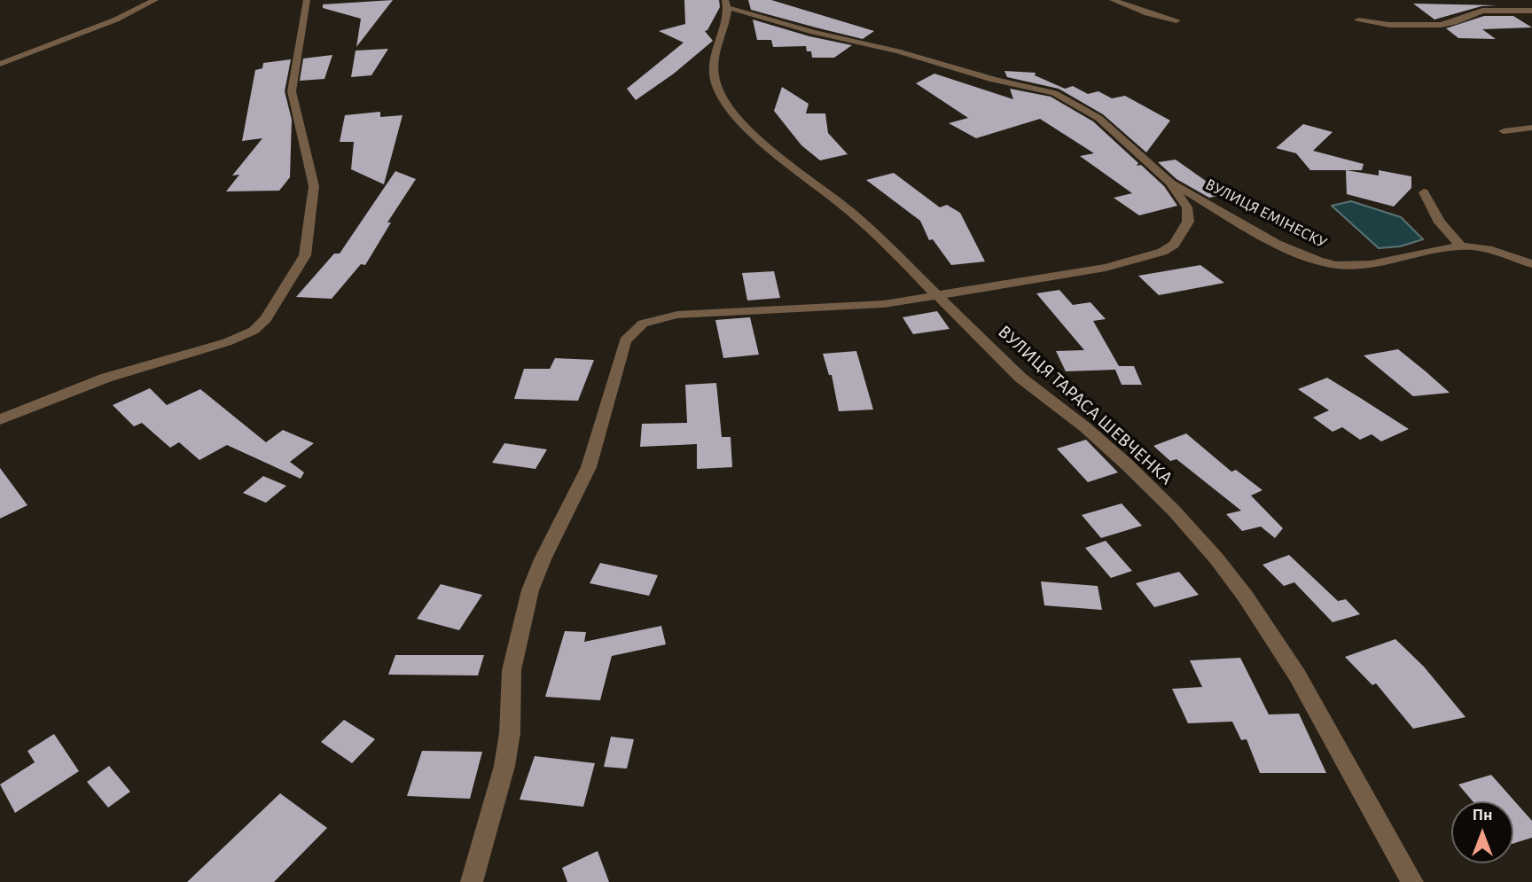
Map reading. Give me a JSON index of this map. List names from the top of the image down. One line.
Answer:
{"streets":{"street":["ВУЛИЦЯ ЕМІНЕСКУ","ВУЛИЦЯ ТАРАСА ШЕВЧЕНКА"]},"north":"top"}
